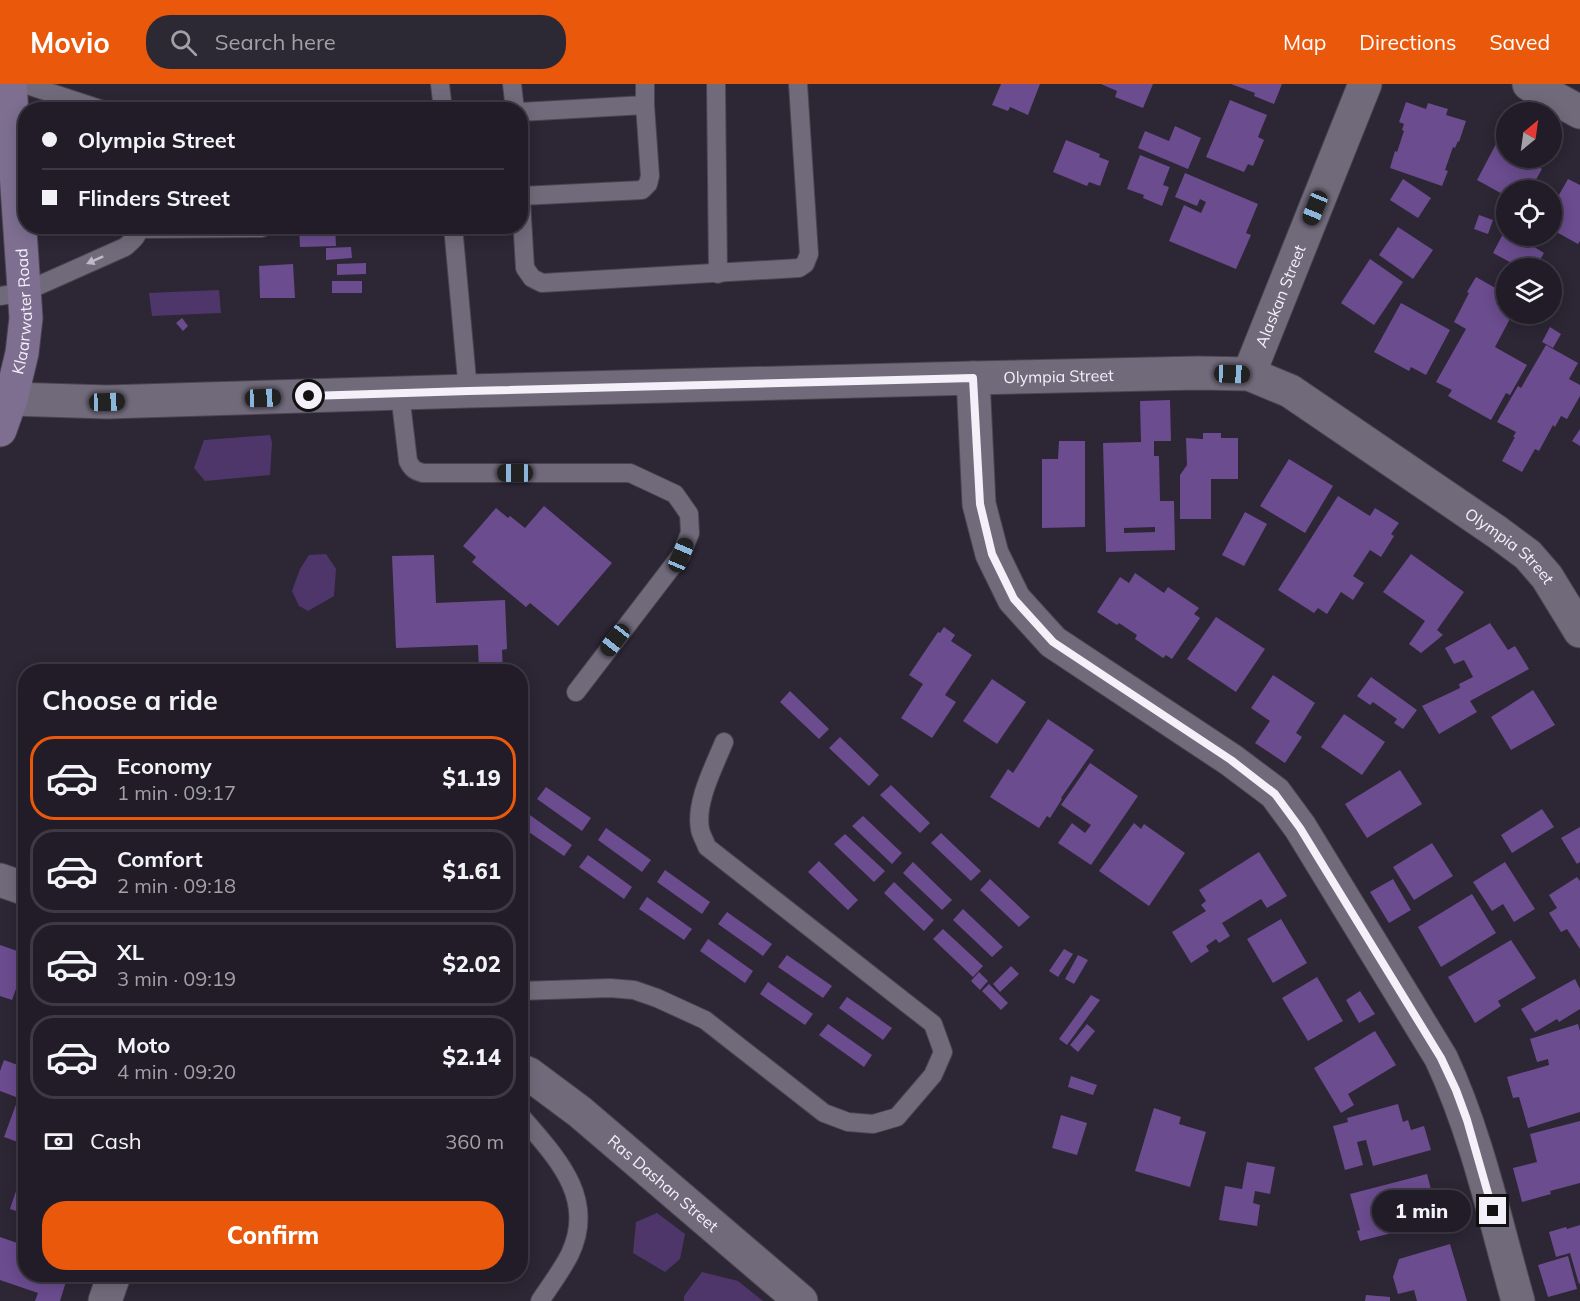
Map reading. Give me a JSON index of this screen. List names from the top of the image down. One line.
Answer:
{"streets":{"street":["Alaskan Street","Klaarwater Road","Olympia Street","Ras Dashan Street"]},"crossings":[["Alaskan Street","Olympia Street"],["Klaarwater Road","Olympia Street"]],"north":"top right","page":{"header":"Movio","search":"Search here","nav":["Map","Directions","Saved"],"banner":["Olympia Street","Flinders Street"],"heading":"Choose a ride","list":[{"name":"Economy","note":"1 min · 09:17","value":"$1.19"},{"name":"Comfort","note":"2 min · 09:18","value":"$1.61"},{"name":"XL","note":"3 min · 09:19","value":"$2.02"},{"name":"Moto","note":"4 min · 09:20","value":"$2.14"}],"pay":["Cash","360 m"],"buttons":"Confirm","bubble":"1 min"}}
